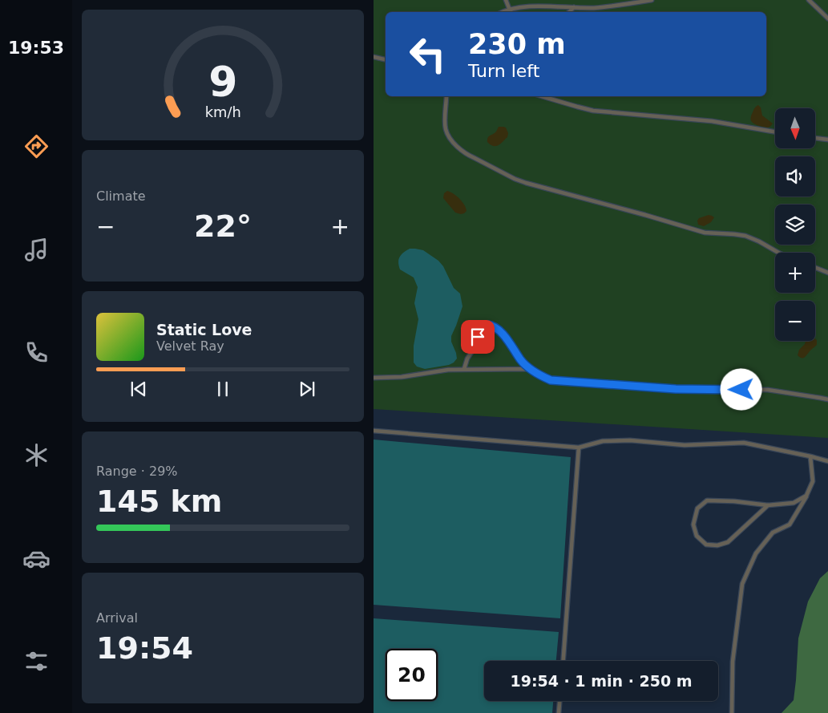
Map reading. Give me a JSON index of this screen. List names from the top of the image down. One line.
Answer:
{"north":"bottom","page":{"tabs":"19:53","turn":["230 m","Turn left"],"map_buttons":["+","−"],"tile":["Climate",["Range · 29%","145 km"],["Arrival","19:54"]],"heat":["−","22°","+"],"song":["Static Love","Velvet Ray"],"limit":"20","trip":"19:54 · 1 min · 250 m","gauge":["9","km/h"]}}
